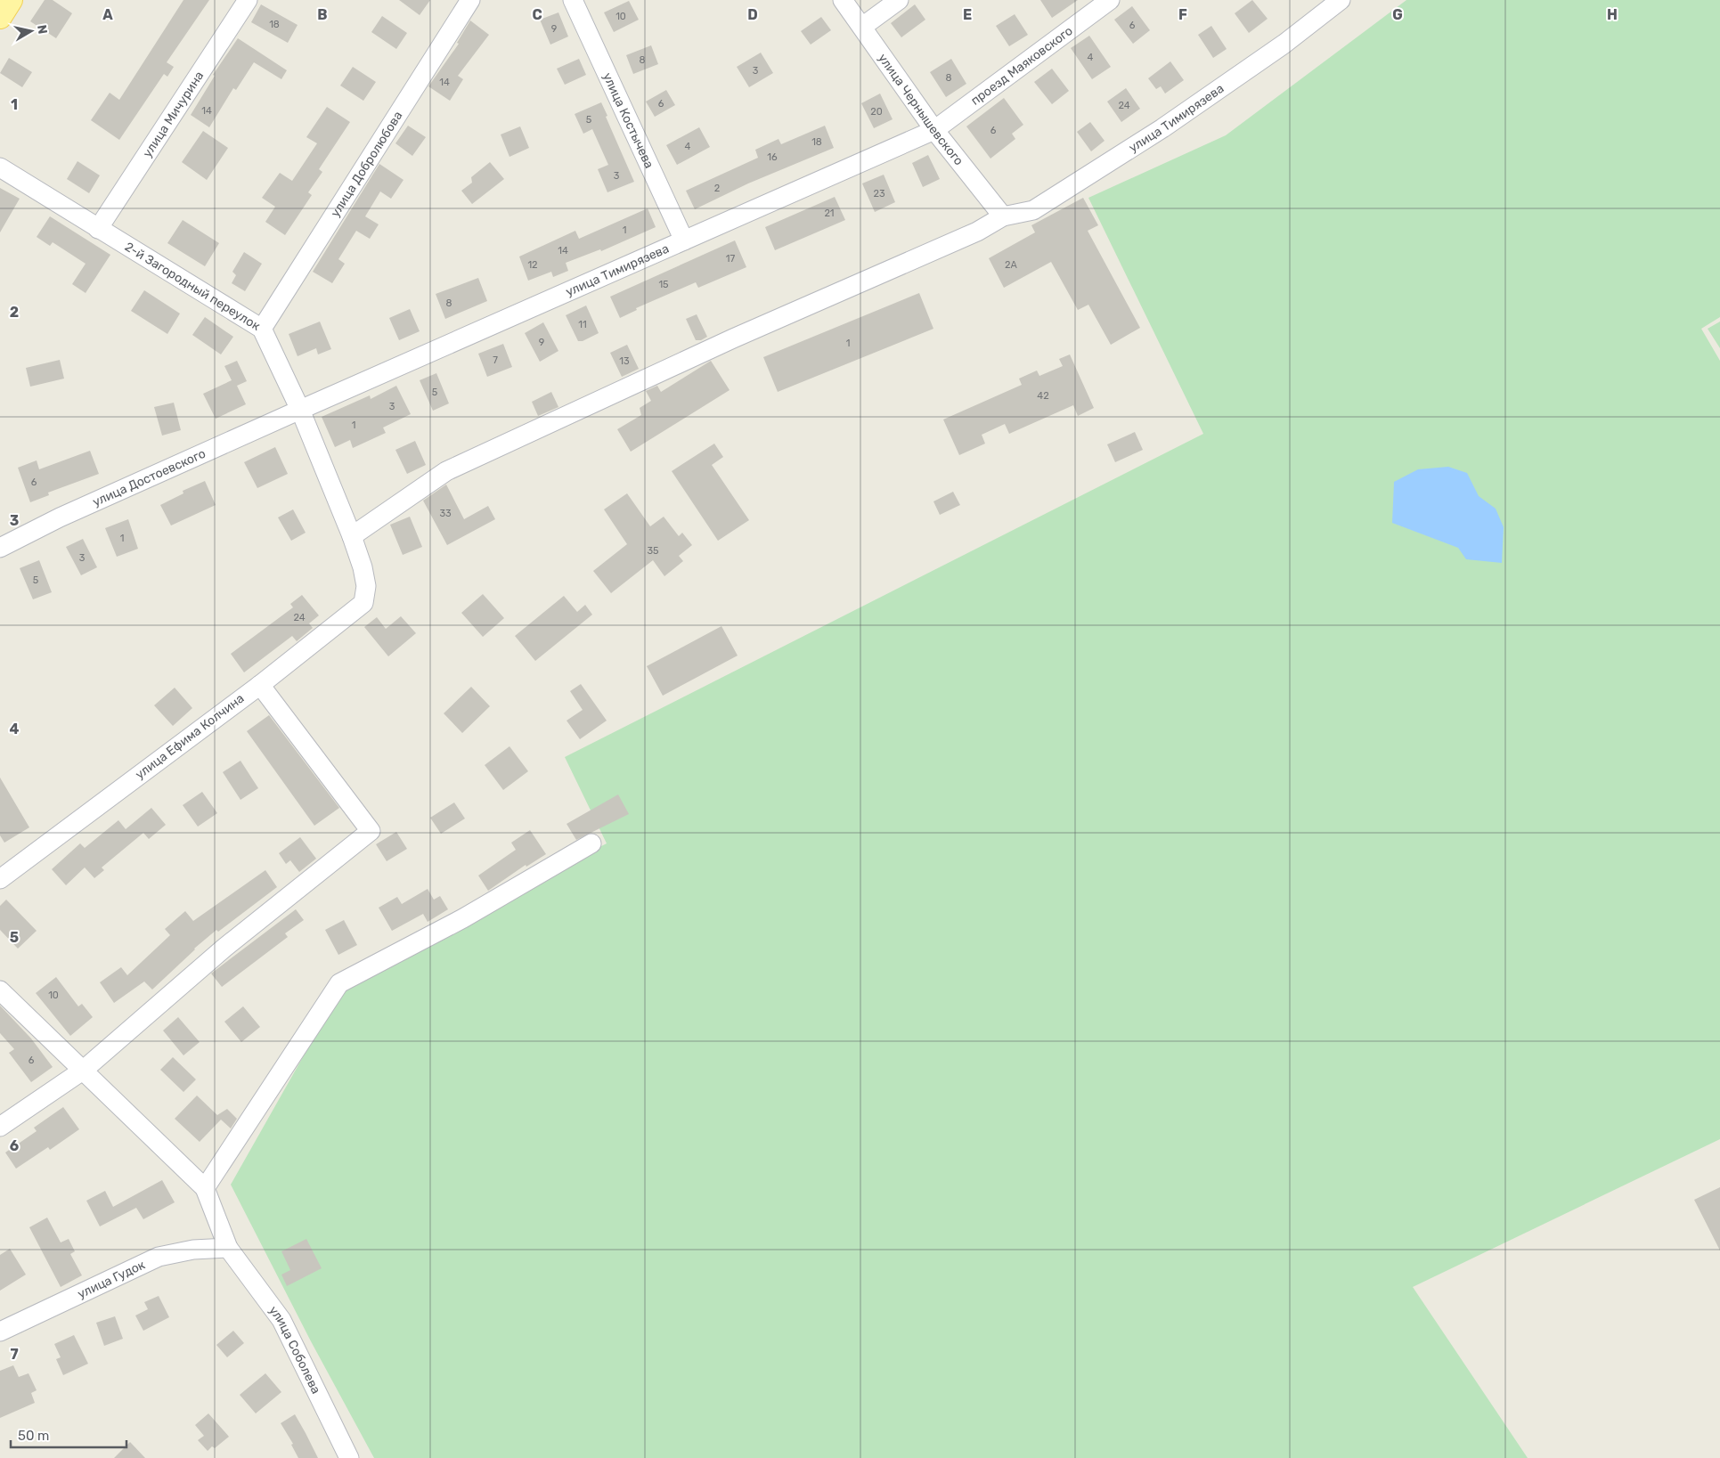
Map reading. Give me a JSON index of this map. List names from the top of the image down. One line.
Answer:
{"streets":{"street":["проезд Маяковского","улица Чернышевского","улица Мичурина","улица Тимирязева","улица Костычева","улица Добролюбова","2-й Загородный переулок","улица Достоевского","улица Ефима Колчина","улица Гудок","улица Соболева"]},"crossings":[["проезд Маяковского","улица Чернышевского"],["проезд Маяковского","улица Тимирязева"],["улица Чернышевского","улица Тимирязева"],["улица Мичурина","2-й Загородный переулок"],["улица Тимирязева","улица Костычева"],["улица Тимирязева","2-й Загородный переулок"],["улица Тимирязева","улица Достоевского"],["улица Добролюбова","2-й Загородный переулок"],["2-й Загородный переулок","улица Достоевского"],["2-й Загородный переулок","улица Ефима Колчина"],["улица Гудок","улица Соболева"]],"house_numbers":["10","18","6","9","4","8","3","8","14","6","24","14","20","5","6","18","4","16","3","2","23","21","1","14","17","12","2А","15","8","11","9","1","7","13","5","42","3","1","6","33","1","35","3","5","24","10","6"],"scale_bar":"50 m","north":"right","grid":{"columns":["A","B","C","D","E","F","G","H"],"rows":["1","2","3","4","5","6","7"]}}
